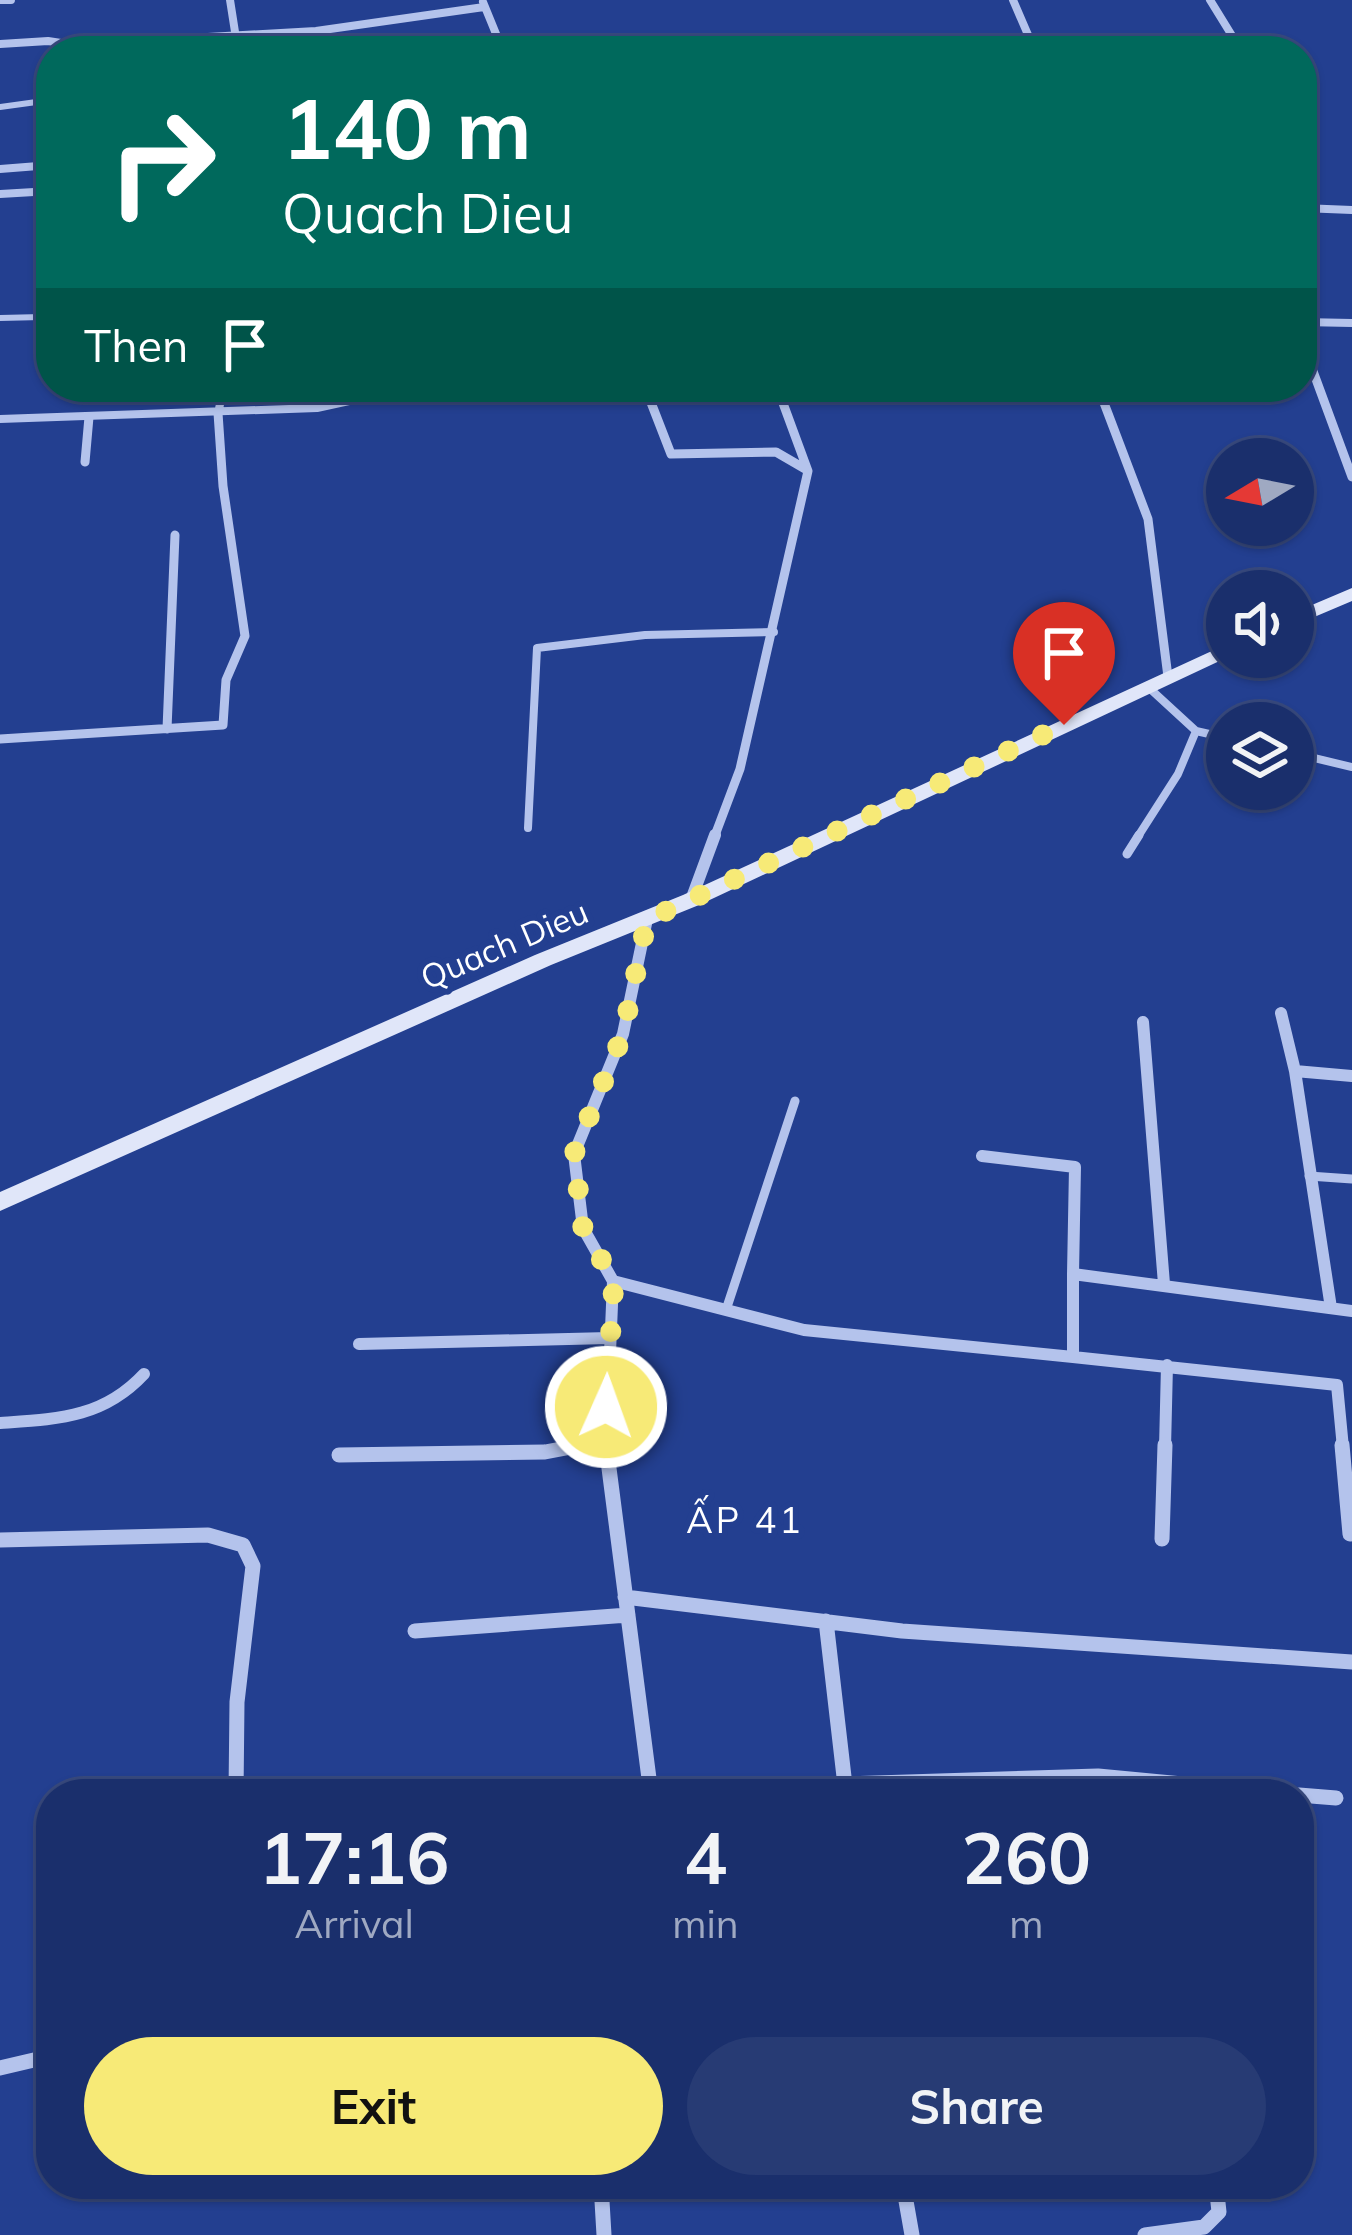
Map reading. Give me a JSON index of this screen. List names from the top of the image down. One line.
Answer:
{"streets":{"main road":["Quach Dieu"]},"districts":["ẤP 41"],"north":"left","page":{"turn":["140 m","Quach Dieu"],"then":"Then","eta":["17:16","Arrival","4","min","260","m"],"buttons":["Exit","Share"]}}
